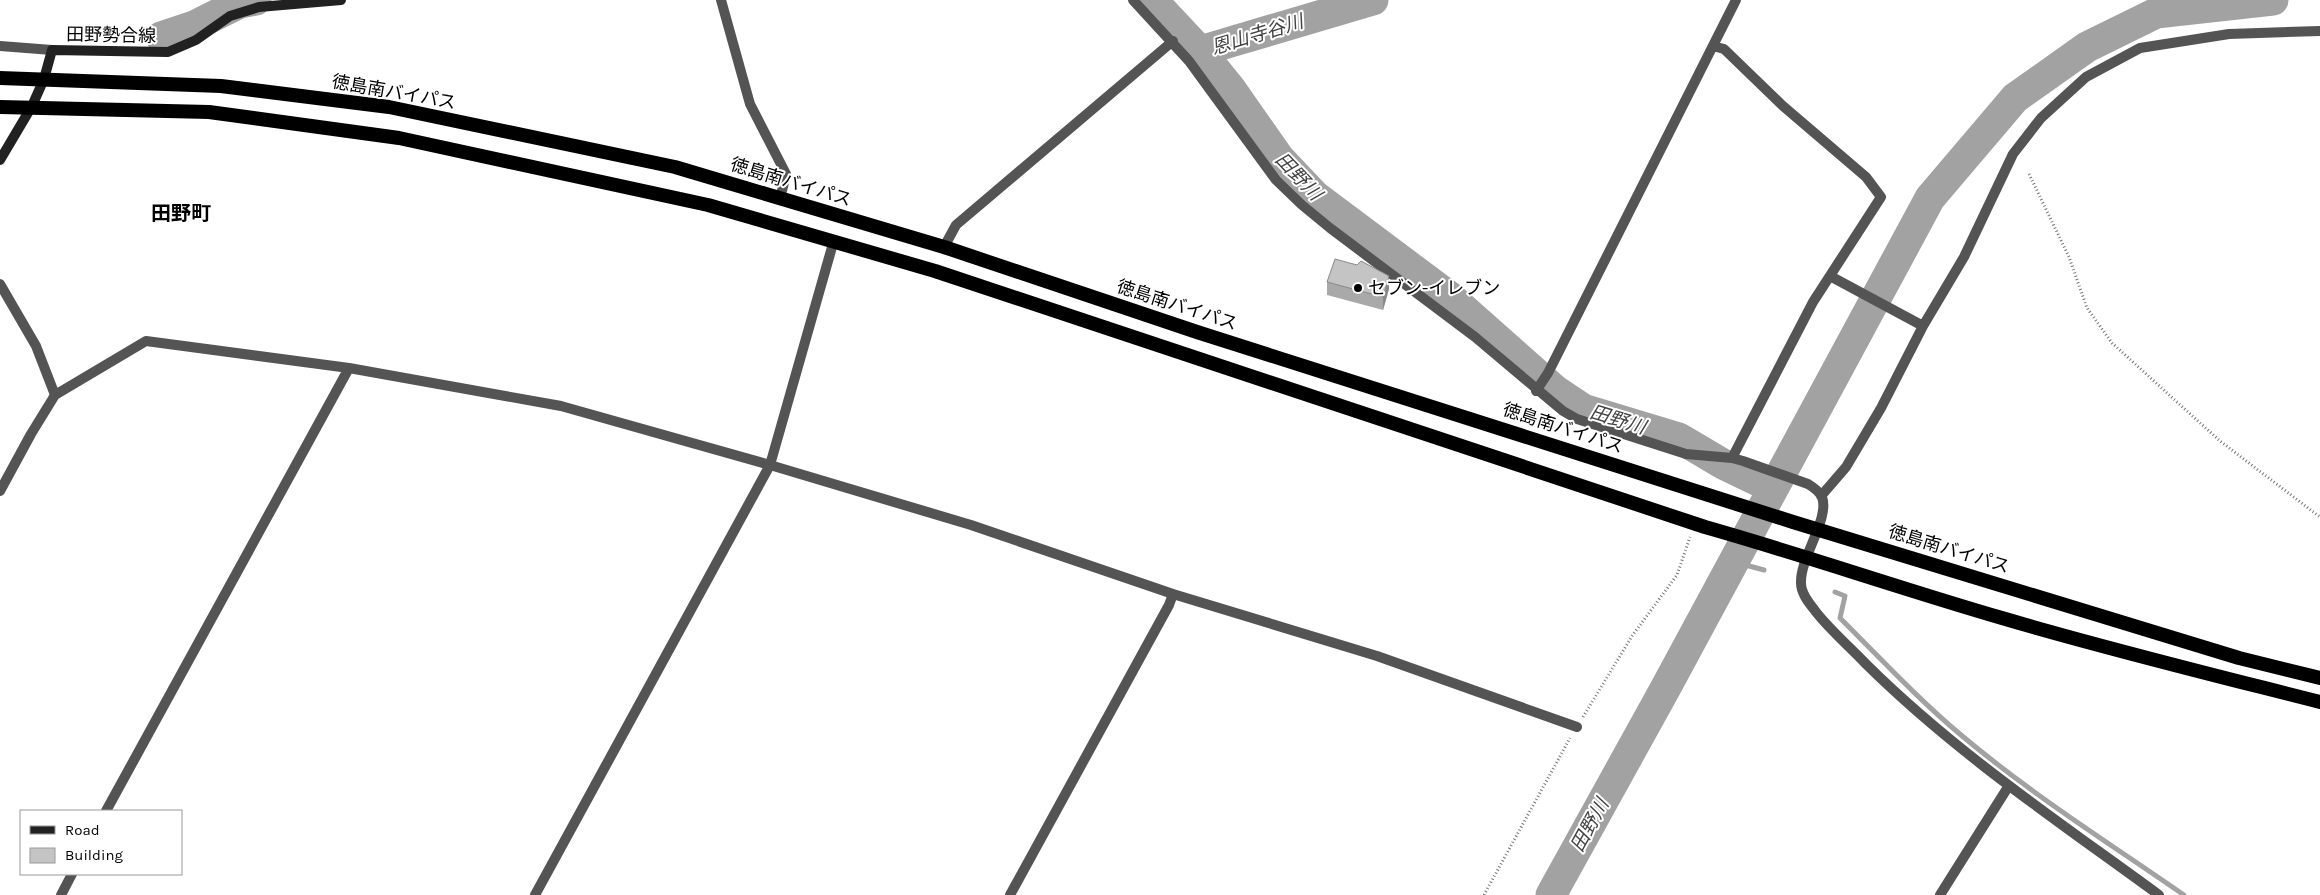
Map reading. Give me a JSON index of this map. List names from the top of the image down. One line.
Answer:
{"streets":{"highway":["徳島南バイパス"],"main road":["田野勢合線"]},"crossings":[["田野勢合線","徳島南バイパス"]],"districts":["田野町"],"water":["恩山寺谷川","田野川"],"places":["セブン-イレブン"],"legend":["Road","Building"]}
